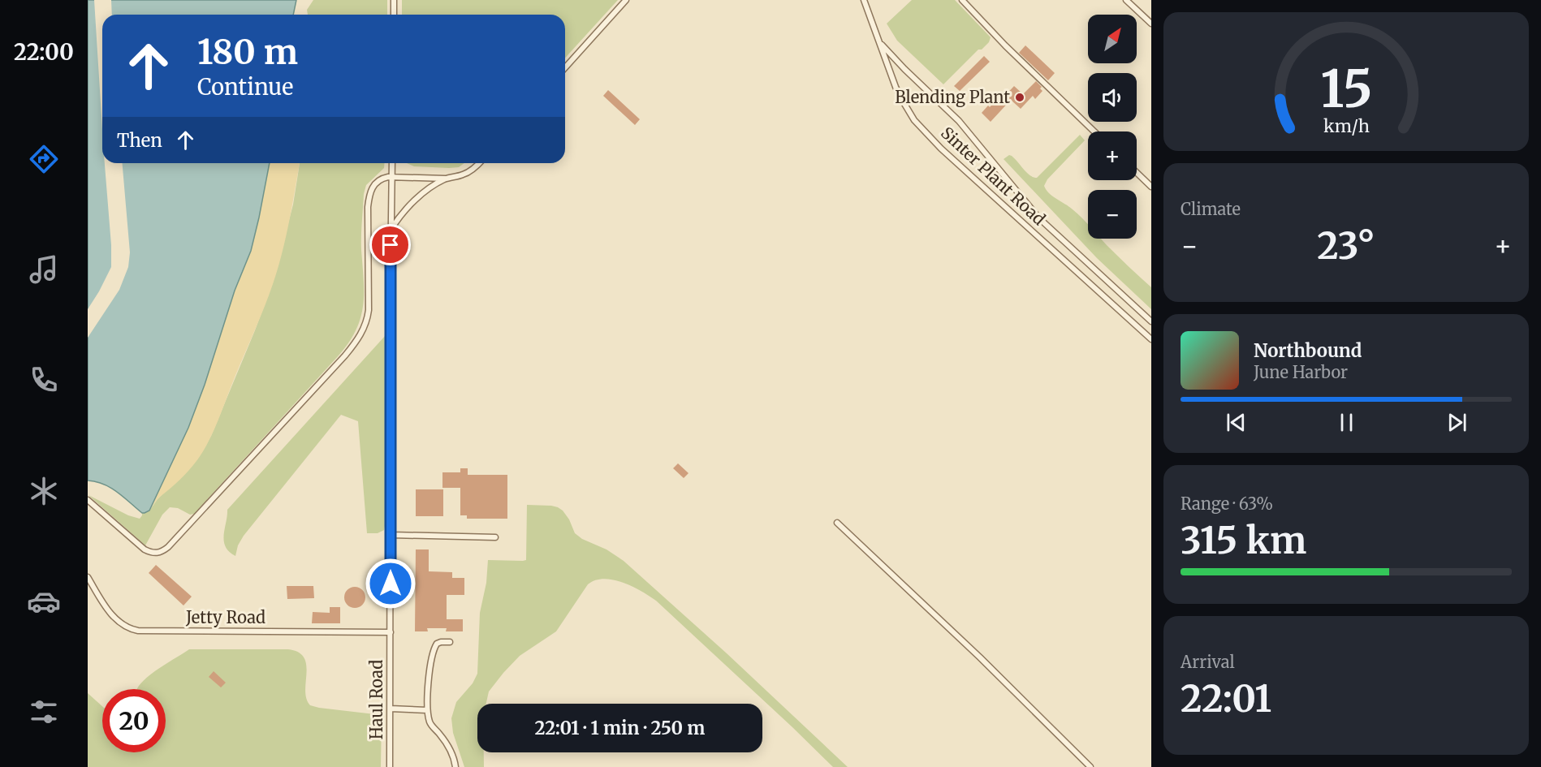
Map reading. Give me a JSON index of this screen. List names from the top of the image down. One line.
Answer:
{"streets":{"lane":["Sinter Plant Road","Jetty Road","Haul Road"]},"crossings":[["Jetty Road","Haul Road"]],"places":["Blending Plant"],"north":"top right","page":{"tabs":"22:00","map_buttons":["+","−"],"turn":["180 m","Continue"],"then":"Then","tile":["Climate",["Range · 63%","315 km"],["Arrival","22:01"]],"heat":["−","23°","+"],"song":["Northbound","June Harbor"],"limit":"20","trip":"22:01 · 1 min · 250 m","gauge":["15","km/h"]}}
